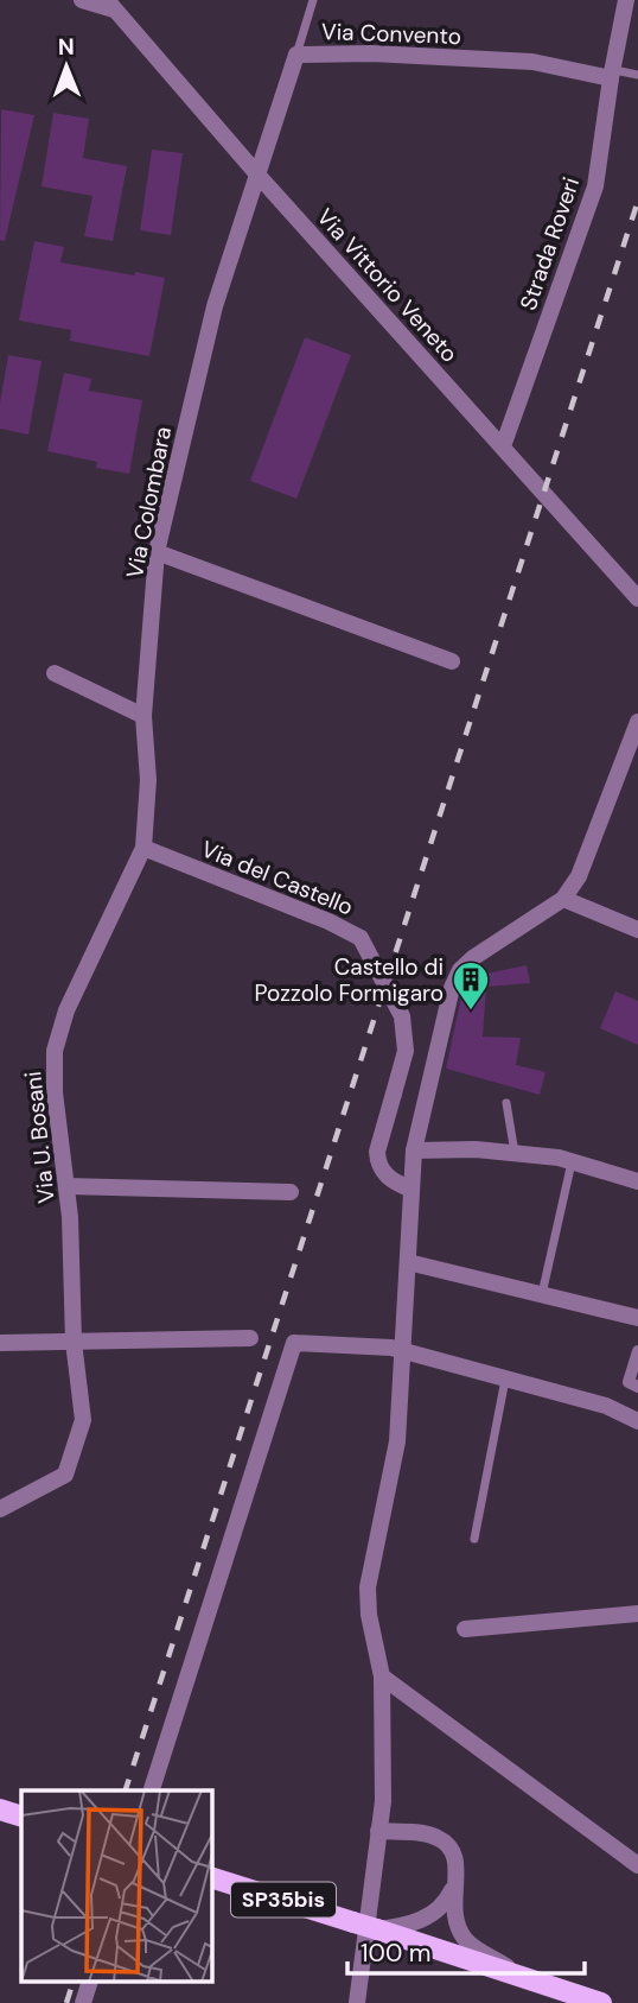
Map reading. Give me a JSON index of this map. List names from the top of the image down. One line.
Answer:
{"streets":{"main road":["SP35bis"],"street":["Via Convento","Strada Roveri","Via Vittorio Veneto","Via Colombara","Via del Castello","Via U. Bosani"]},"crossings":[["Via Convento","Strada Roveri"],["Via Convento","Via Vittorio Veneto"],["Via Convento","Via Colombara"],["Strada Roveri","Via Vittorio Veneto"],["Via Vittorio Veneto","Via Colombara"],["Via Colombara","Via del Castello"],["Via Colombara","Via U. Bosani"],["Via del Castello","Via U. Bosani"]],"places":{"building":["Castello di Pozzolo Formigaro"]},"scale_bar":"100 m","north":"top"}
